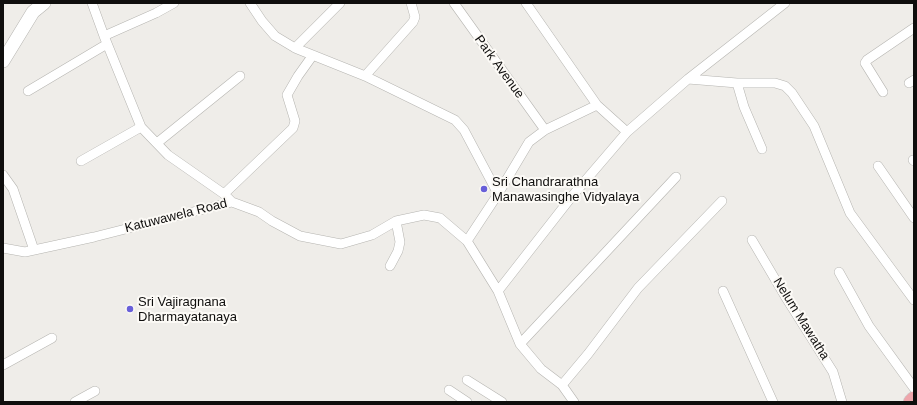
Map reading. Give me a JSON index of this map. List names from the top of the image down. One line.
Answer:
{"streets":{"street":["Park Avenue","Katuwawela Road","Nelum Mawatha"]},"places":["Sri Chandrarathna Manawasinghe Vidyalaya","Sri Vajiragnana Dharmayatanaya"]}
